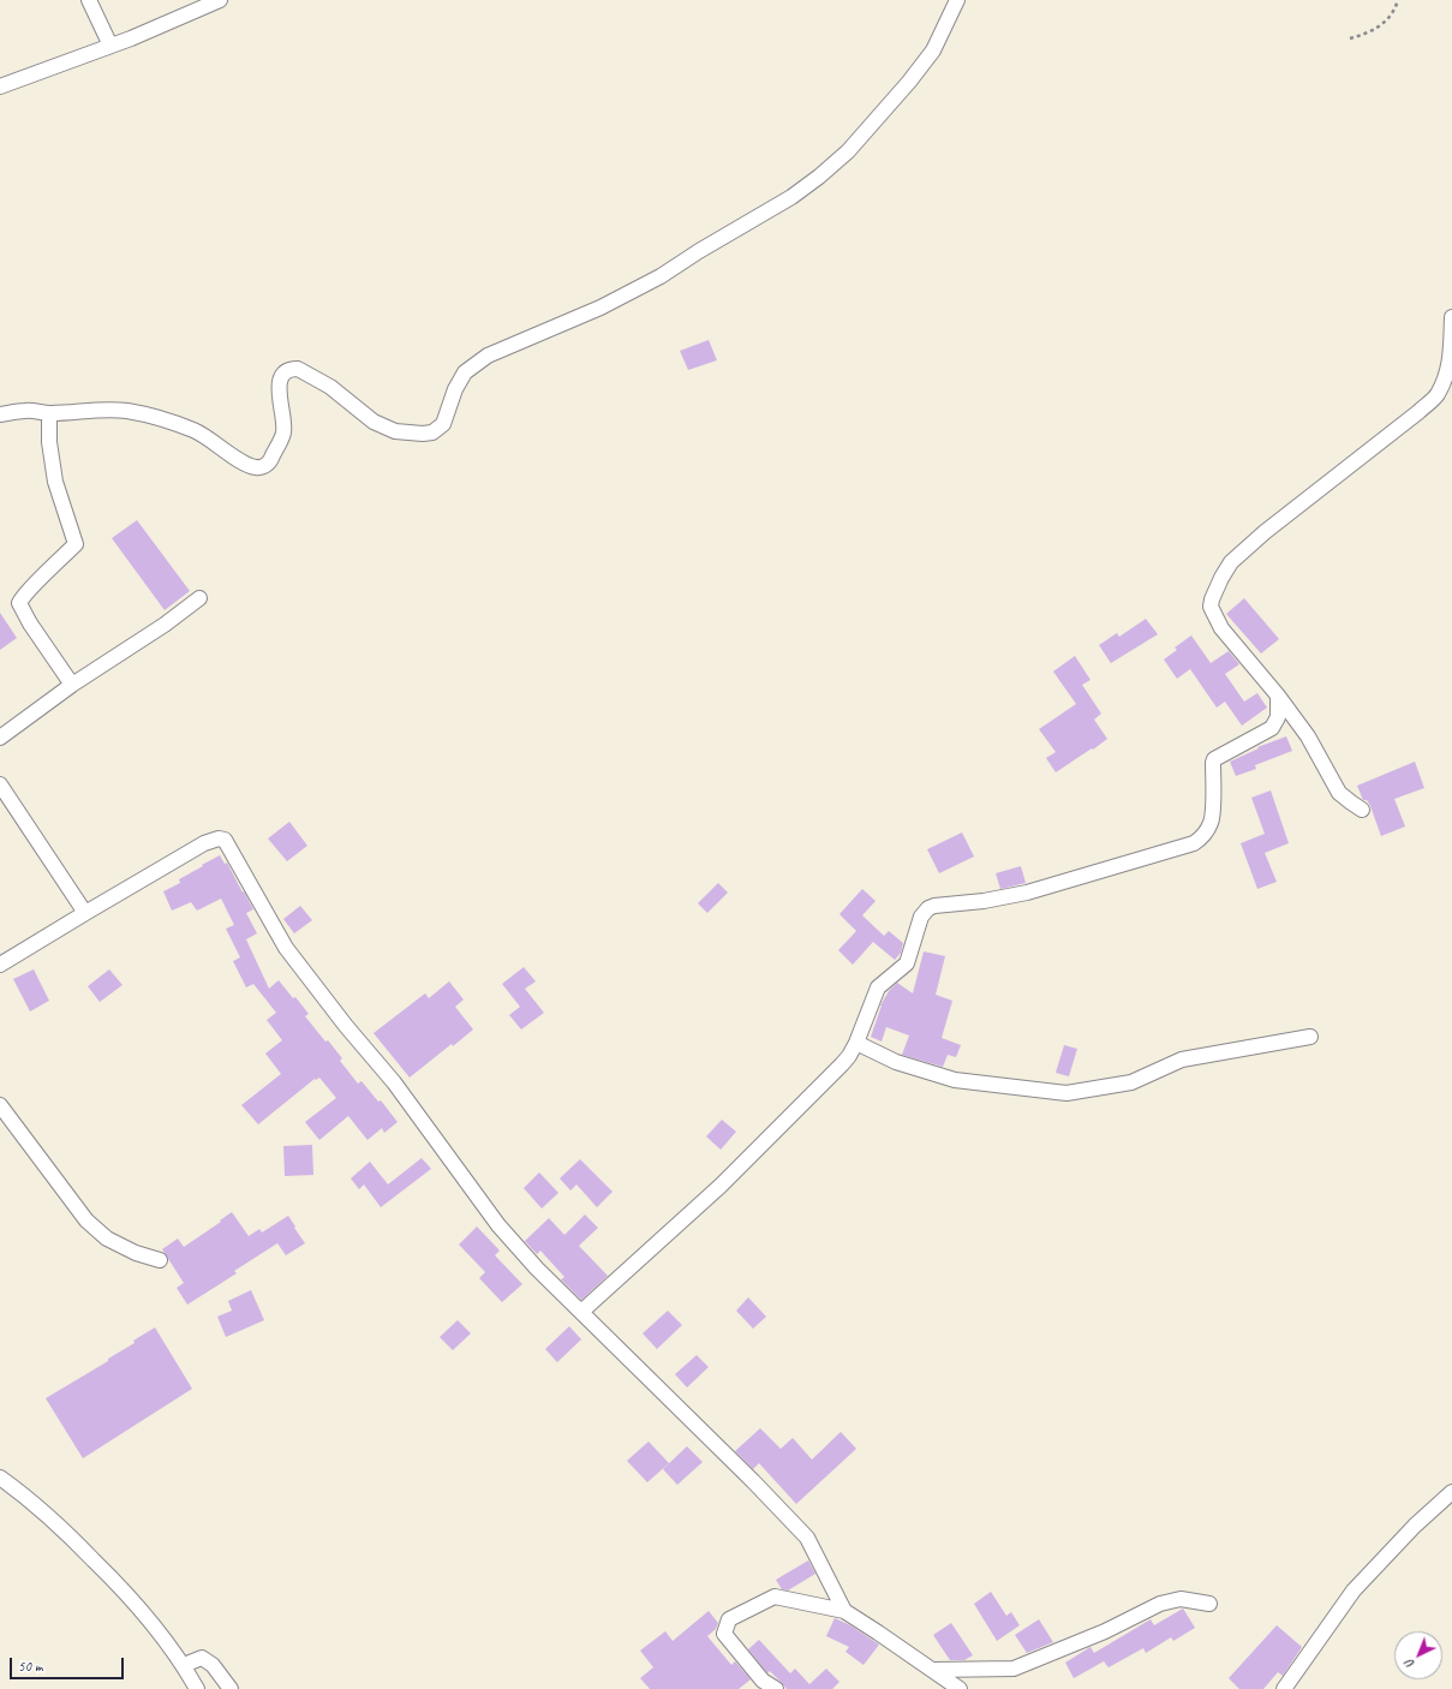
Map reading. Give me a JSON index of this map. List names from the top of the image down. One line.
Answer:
{"scale_bar":"50 m","north":"bottom left"}
